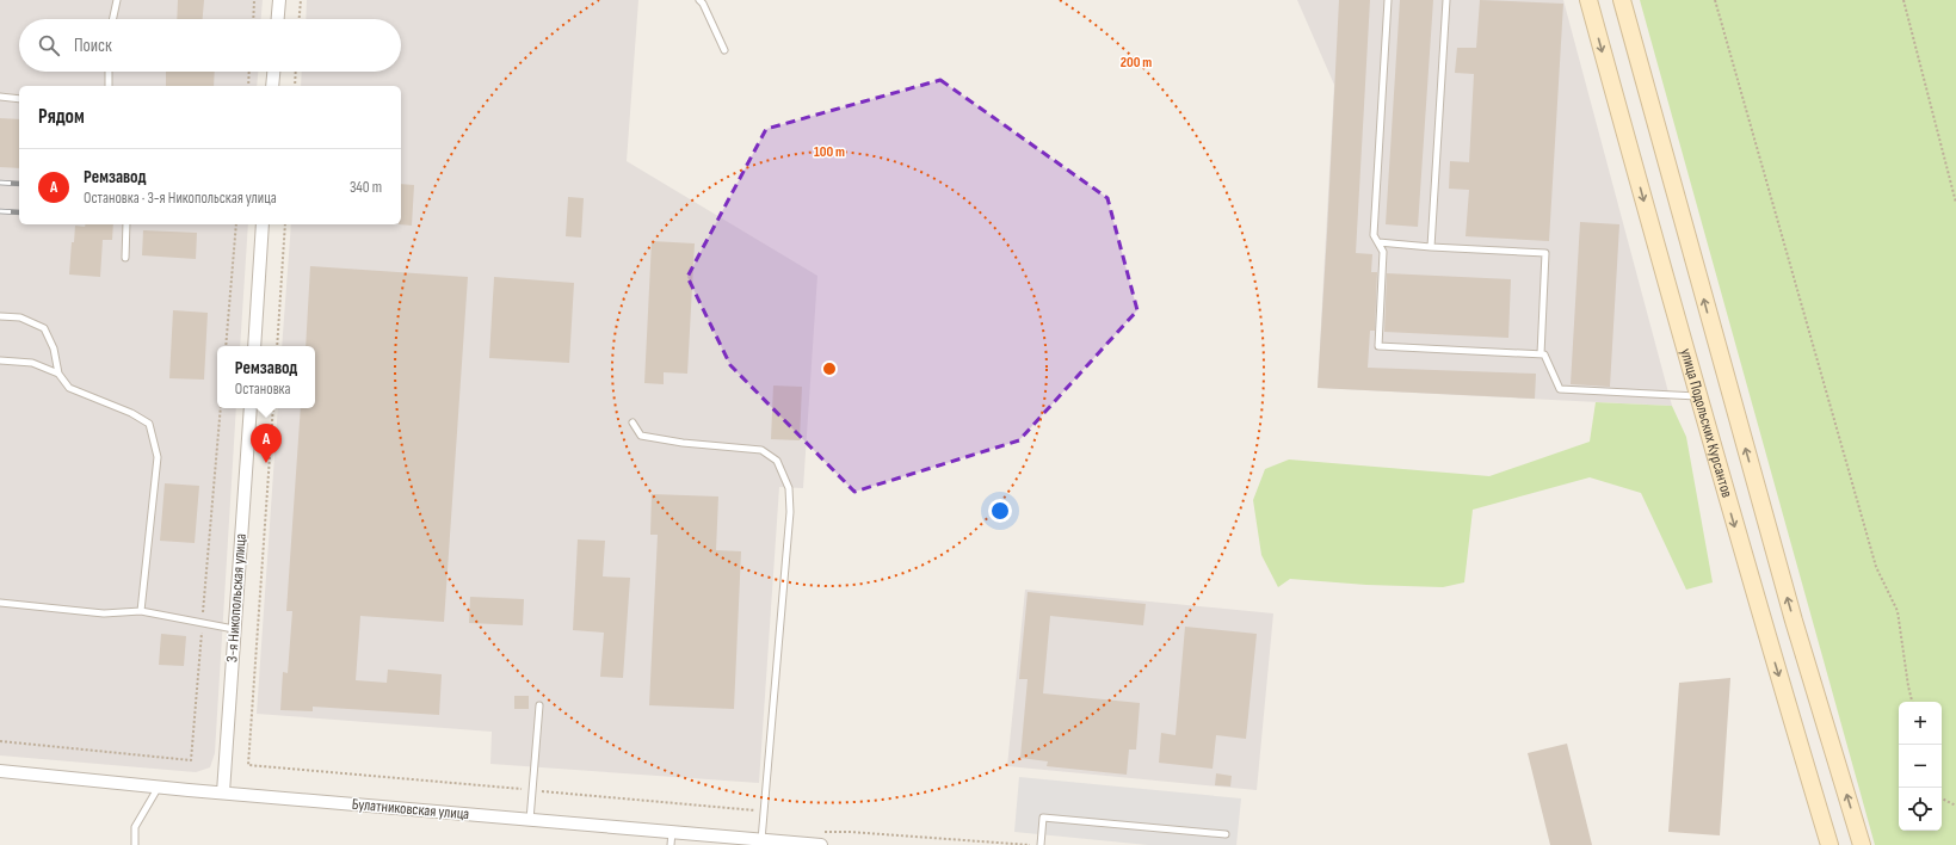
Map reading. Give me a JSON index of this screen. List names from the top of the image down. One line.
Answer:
{"streets":{"main road":["улица Подольских Курсантов"],"street":["3-я Никопольская улица","Булатниковская улица"]},"crossings":[["3-я Никопольская улица","Булатниковская улица"]],"page":{"search":"Поиск","heading":"Рядом","list":[{"mark":"A","name":"Ремзавод","note":"Остановка · 3-я Никопольская улица","value":"340 m"}],"popup":["Ремзавод","Остановка"],"pins":"A","map_buttons":["+","−"]},"rings":["200 m","100 m"]}
